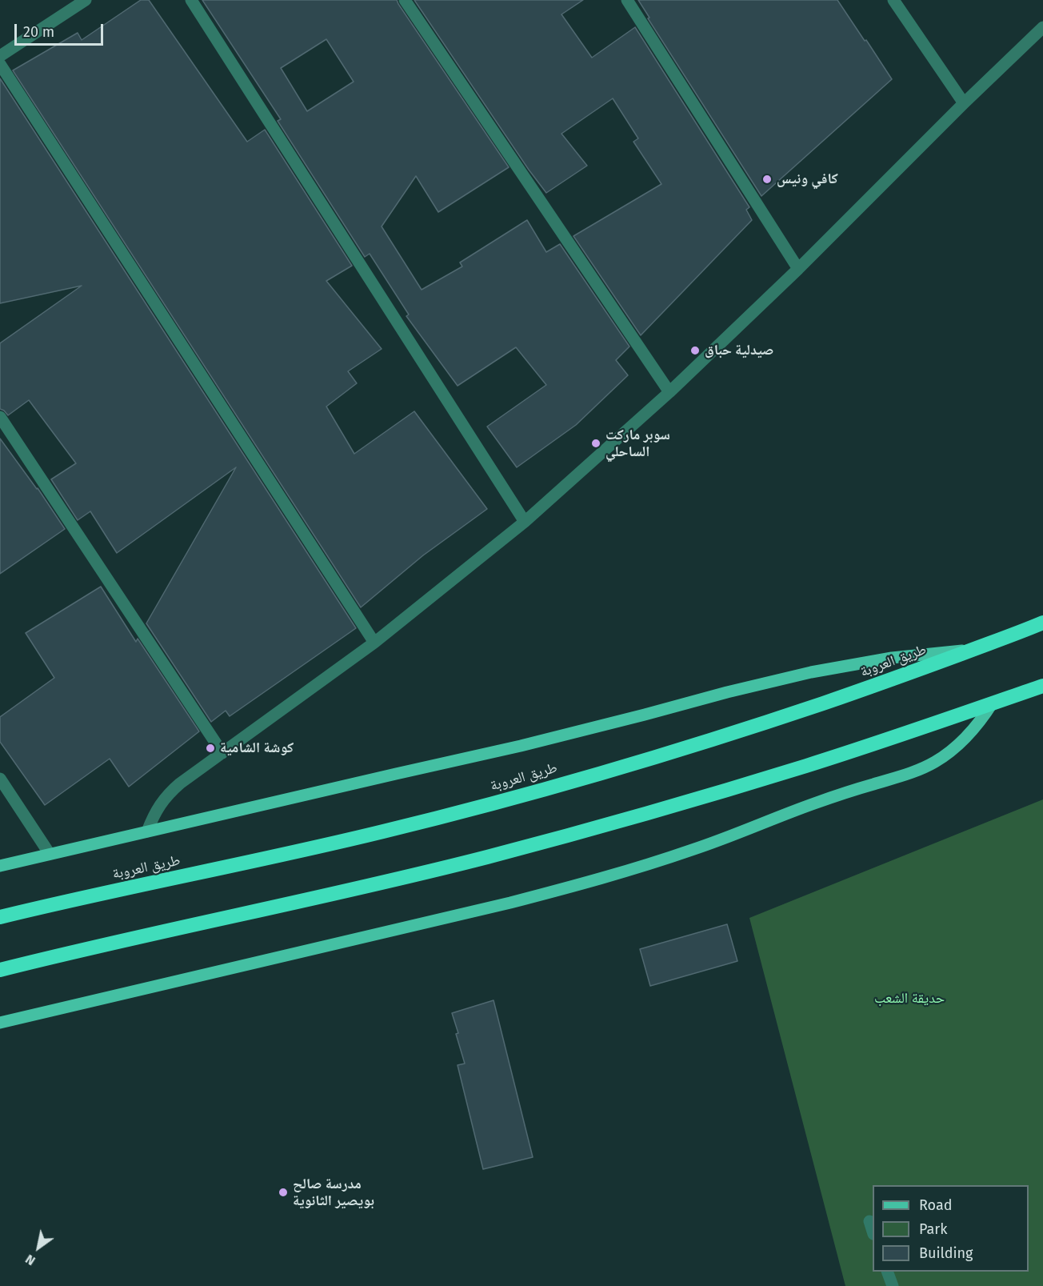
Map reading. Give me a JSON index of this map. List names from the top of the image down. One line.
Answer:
{"streets":{"highway":["طريق العروبة"]},"parks":["حديقة الشعب"],"places":["كافي ونيس","صيدلية حباق","سوبر ماركت الساحلي","كوشة الشامية","مدرسة صالح بويصير الثانوية"],"legend":["Road","Park","Building"],"scale_bar":"20 m","north":"bottom left"}
